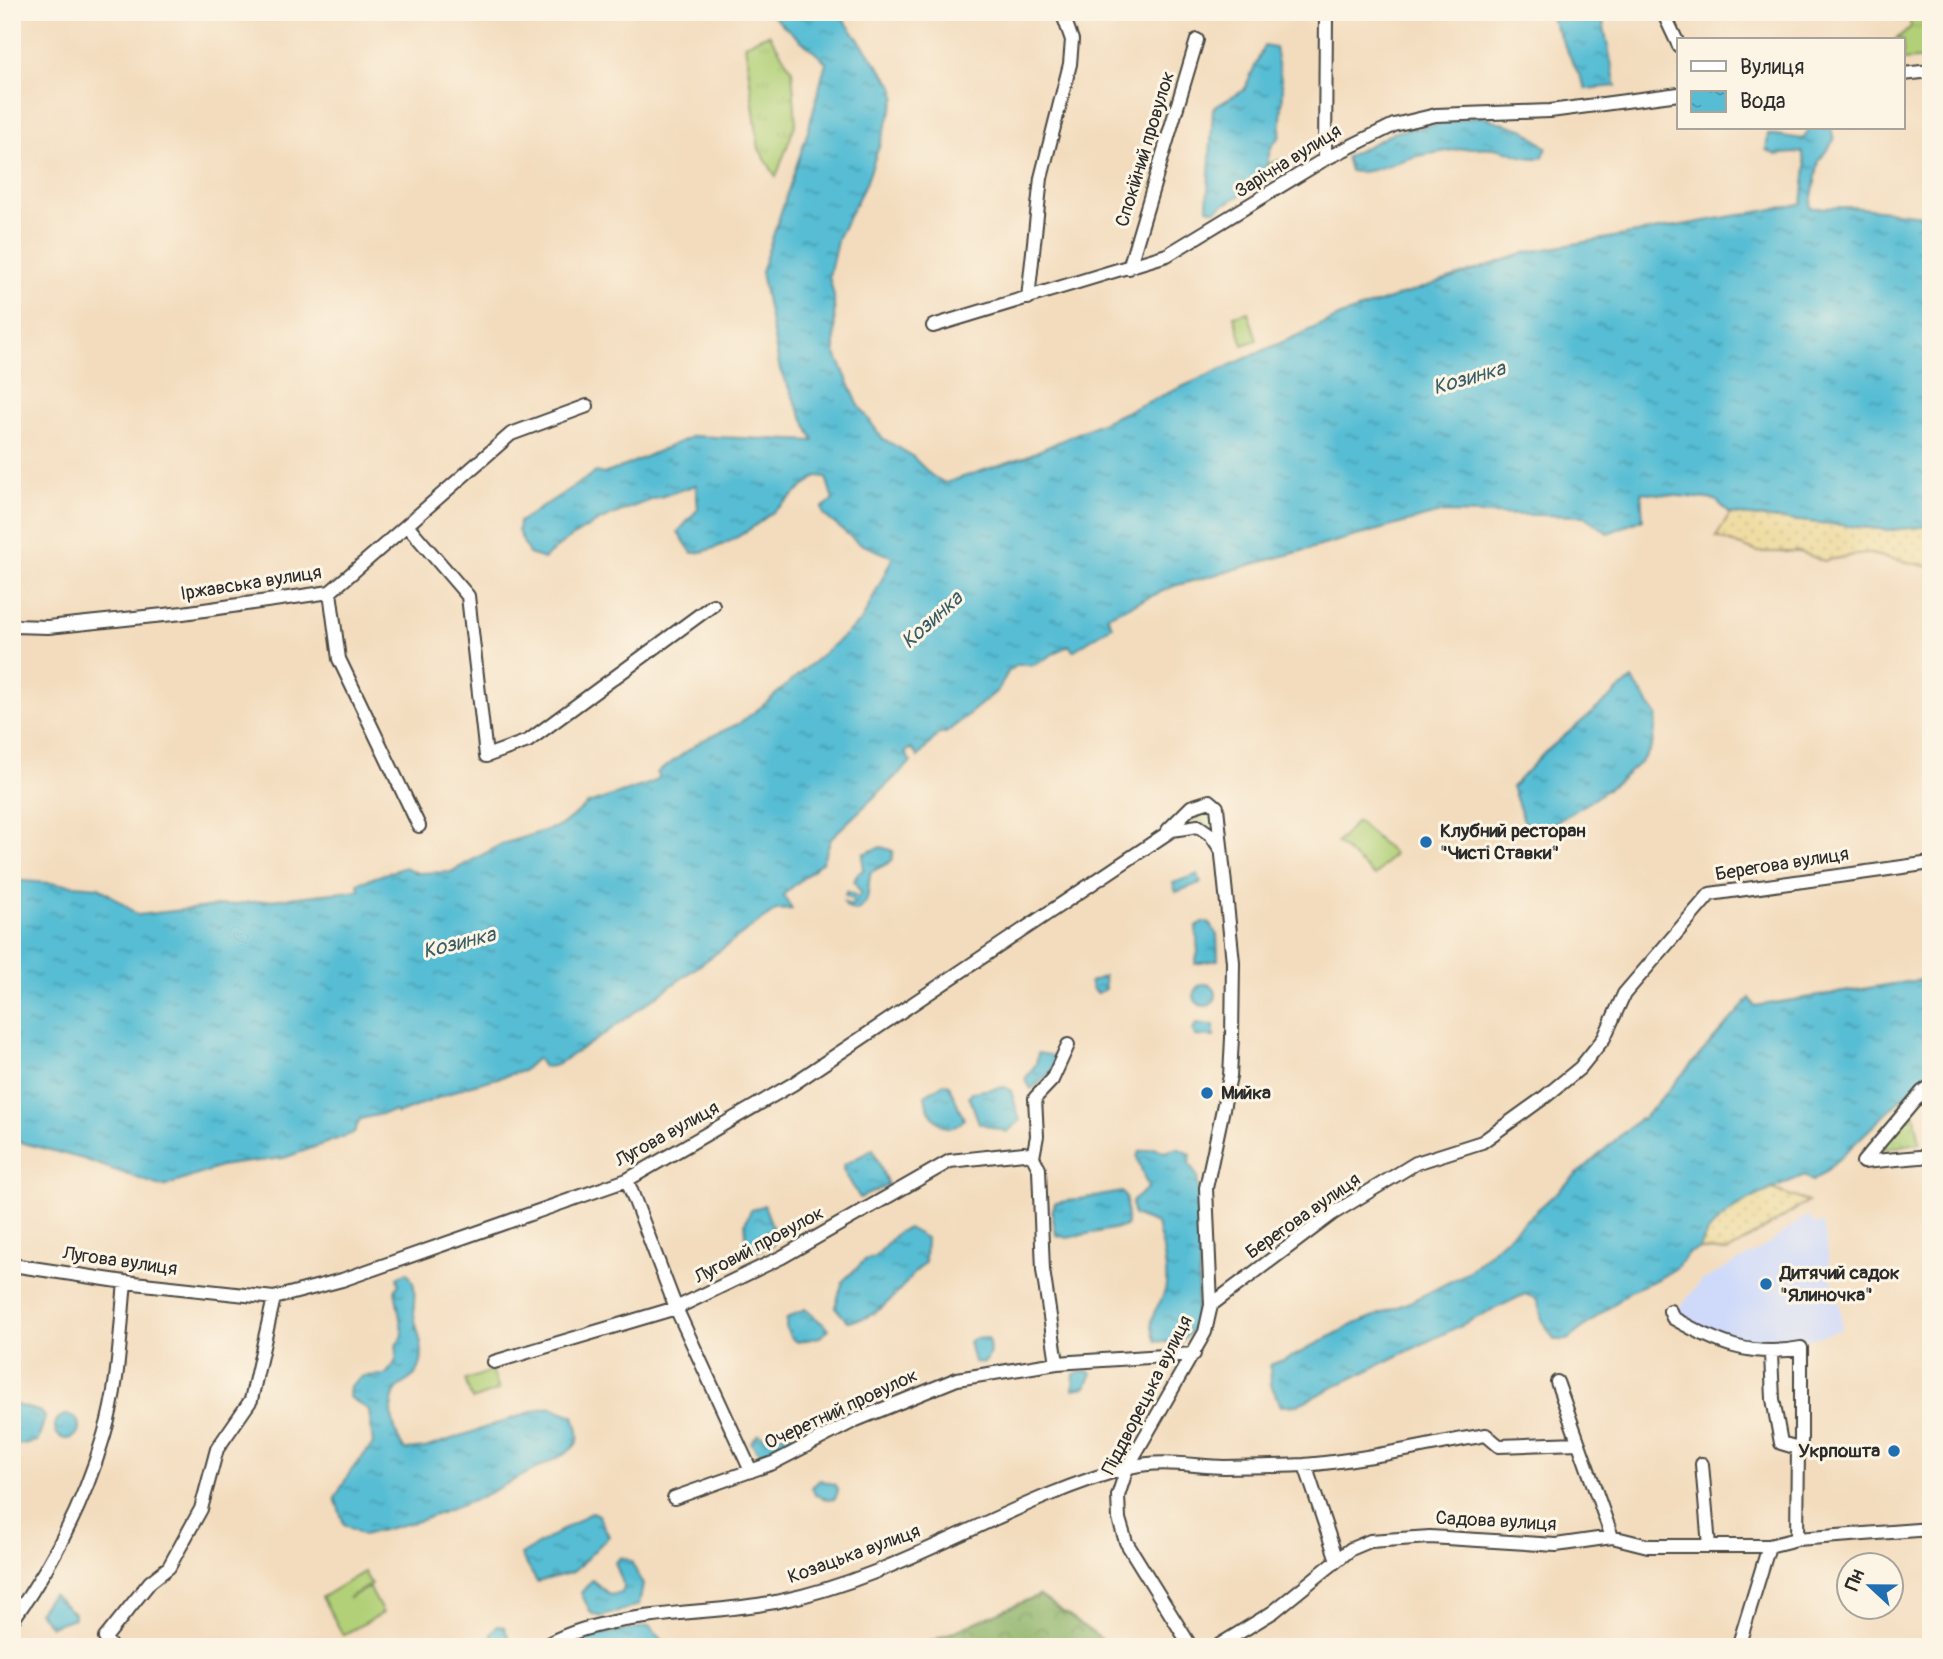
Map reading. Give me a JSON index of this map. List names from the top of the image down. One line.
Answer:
{"streets":{"street":["Спокійний провулок","Зарічна вулиця","Іржавська вулиця","Берегова вулиця","Лугова вулиця","Луговий провулок","Піддворецька вулиця","Очеретний провулок","Садова вулиця","Козацька вулиця"]},"crossings":[["Спокійний провулок","Зарічна вулиця"],["Берегова вулиця","Піддворецька вулиця"],["Лугова вулиця","Піддворецька вулиця"],["Піддворецька вулиця","Очеретний провулок"],["Піддворецька вулиця","Козацька вулиця"]],"water":["Козинка"],"places":["Клубний ресторан \"Чисті Ставки\"","Мийка","Дитячий садок \"Ялиночка\"","Укрпошта"],"legend":["Вулиця","Вода"],"north":"left"}
